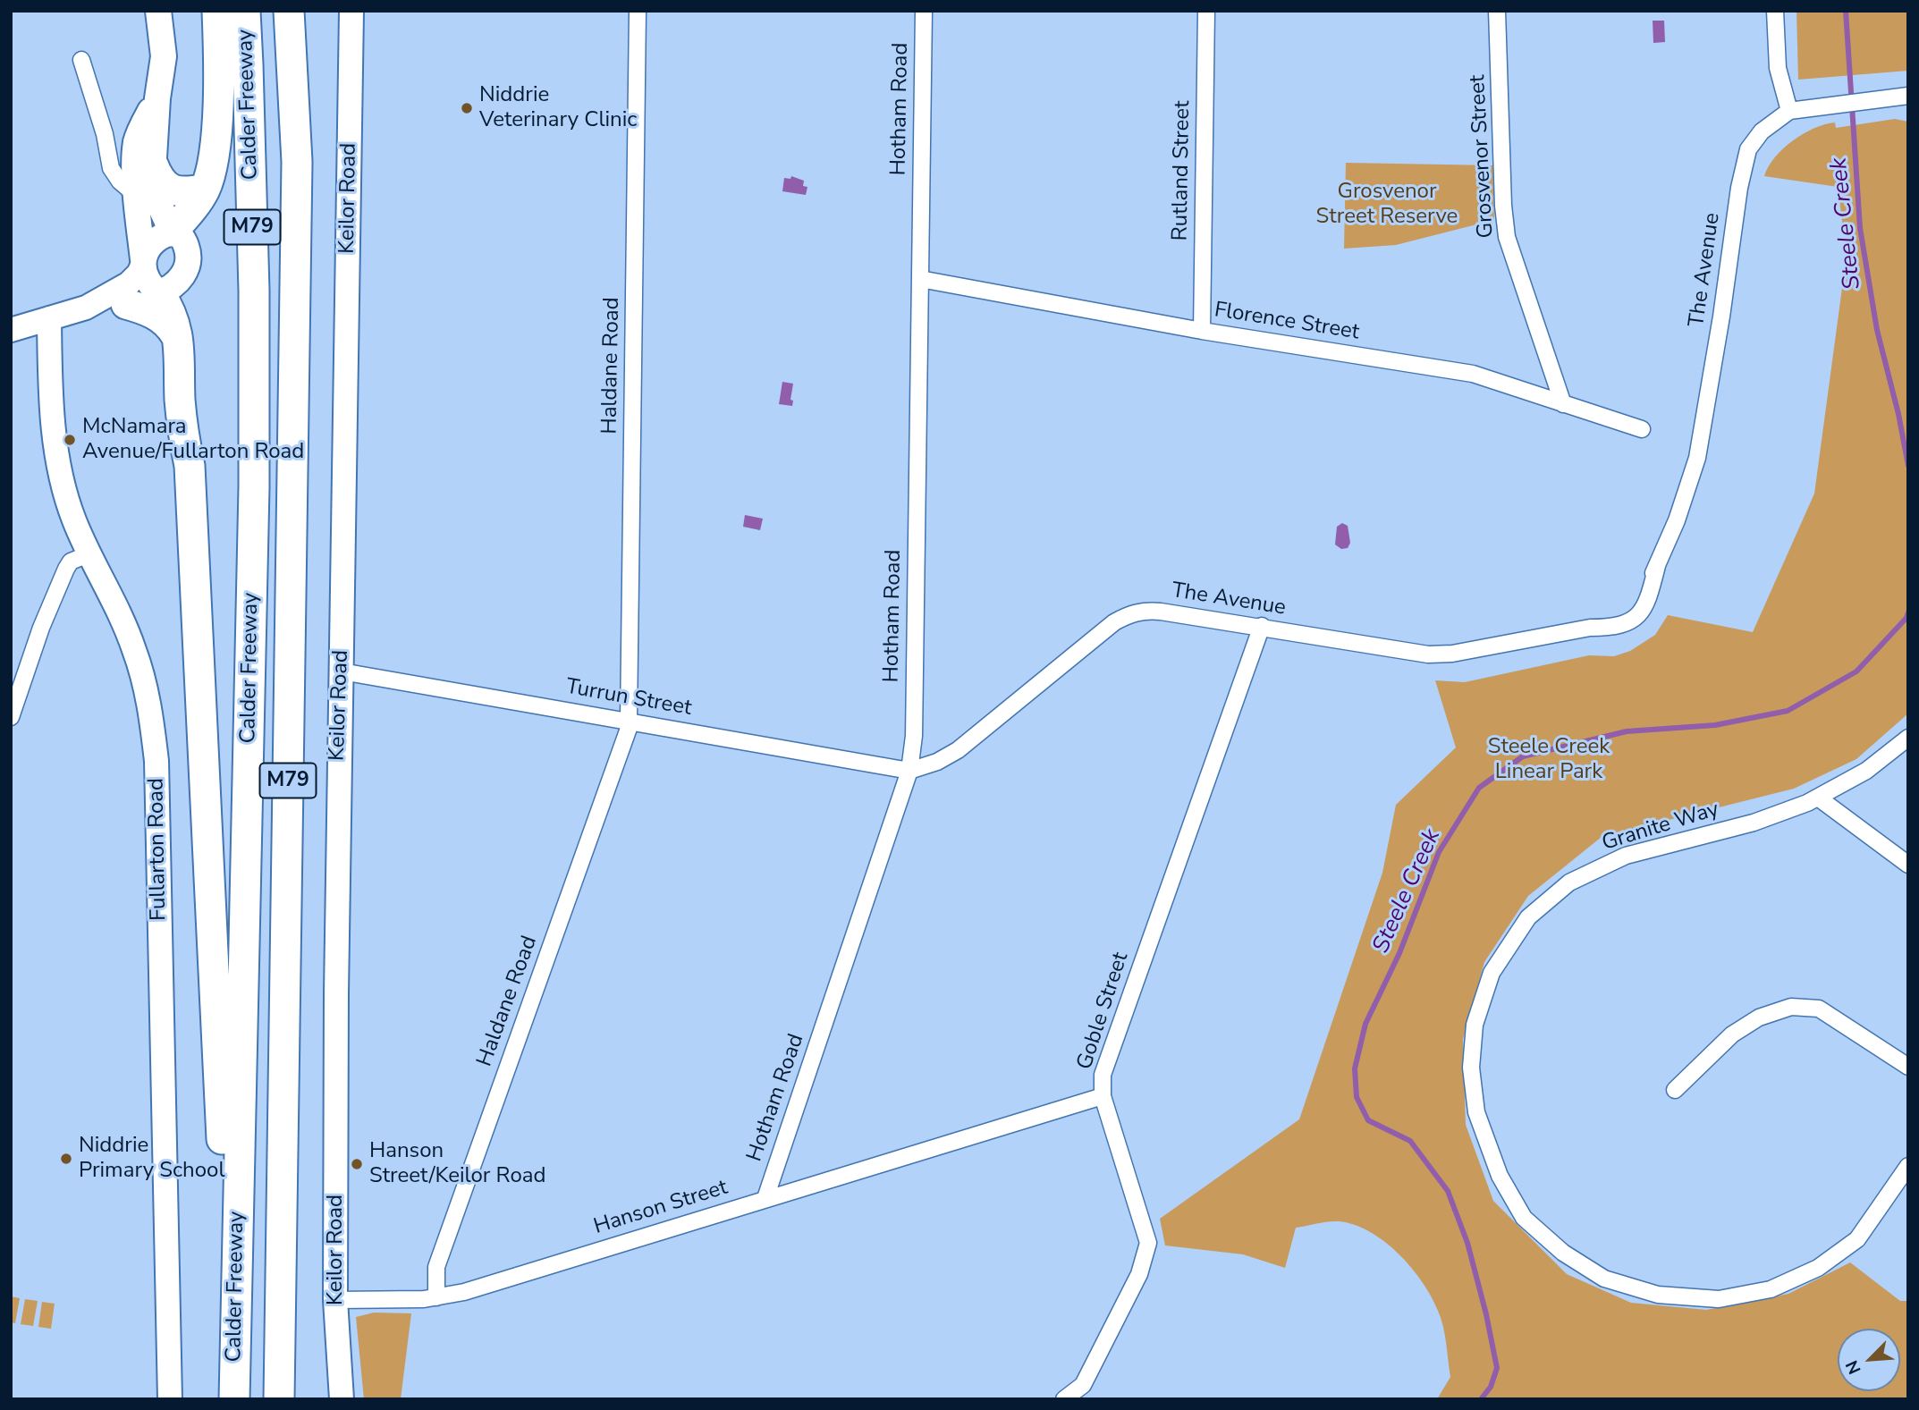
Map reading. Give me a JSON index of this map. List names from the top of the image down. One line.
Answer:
{"streets":{"highway":["Calder Freeway","M79"],"main road":["Keilor Road","Fullarton Road"],"street":["Hotham Road","Grosvenor Street","Rutland Street","The Avenue","Florence Street","Haldane Road","Turrun Street","Granite Way","Goble Street","Hanson Street"]},"crossings":[["Hotham Road","The Avenue"],["Hotham Road","Florence Street"],["Hotham Road","Turrun Street"],["Hotham Road","Hanson Street"],["Grosvenor Street","Florence Street"],["Rutland Street","Florence Street"],["Keilor Road","Turrun Street"],["Keilor Road","Hanson Street"],["The Avenue","Turrun Street"],["The Avenue","Goble Street"],["Haldane Road","Turrun Street"],["Haldane Road","Hanson Street"],["Goble Street","Hanson Street"]],"water":["Steele Creek"],"parks":["Grosvenor Street Reserve","Steele Creek Linear Park"],"places":["Niddrie Veterinary Clinic","McNamara Avenue/Fullarton Road","Niddrie Primary School","Hanson Street/Keilor Road"],"north":"bottom left"}
